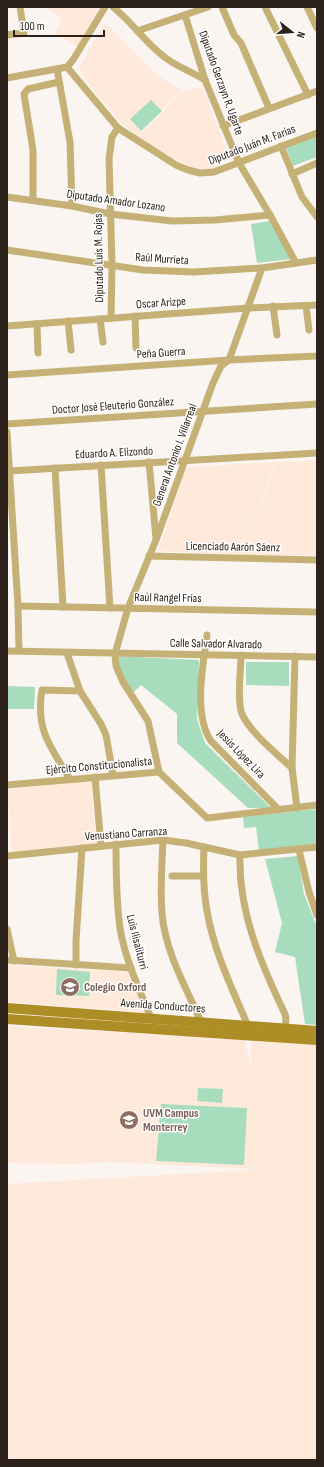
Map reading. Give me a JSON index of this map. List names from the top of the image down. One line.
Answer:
{"streets":{"main road":["Avenida Conductores"],"street":["Diputado Gerzayn R. Ugarte","Diputado Juán M. Farías","Diputado Amador Lozano","Diputado Luis M. Rojas","Raúl Murrieta","Oscar Arizpe","Peña Guerra","Doctor José Eleuterio González","Eduardo A. Elizondo","General Antonio I. Villarreal","Licenciado Aarón Sáenz","Raúl Rangel Frías","Calle Salvador Alvarado","Jesús López Lira","Ejército Constitucionalista","Venustiano Carranza","Luis Ilisaliturri"]},"crossings":[["Diputado Gerzayn R. Ugarte","Diputado Juán M. Farías"],["Diputado Gerzayn R. Ugarte","Diputado Amador Lozano"],["Diputado Gerzayn R. Ugarte","Raúl Murrieta"],["Diputado Juán M. Farías","Diputado Luis M. Rojas"],["Diputado Amador Lozano","Diputado Luis M. Rojas"],["Diputado Luis M. Rojas","Raúl Murrieta"],["Diputado Luis M. Rojas","Oscar Arizpe"],["Raúl Murrieta","General Antonio I. Villarreal"],["Oscar Arizpe","General Antonio I. Villarreal"],["Peña Guerra","General Antonio I. Villarreal"],["Doctor José Eleuterio González","General Antonio I. Villarreal"],["Eduardo A. Elizondo","General Antonio I. Villarreal"],["General Antonio I. Villarreal","Licenciado Aarón Sáenz"],["General Antonio I. Villarreal","Raúl Rangel Frías"],["General Antonio I. Villarreal","Calle Salvador Alvarado"],["Calle Salvador Alvarado","Jesús López Lira"],["Jesús López Lira","Ejército Constitucionalista"],["Venustiano Carranza","Luis Ilisaliturri"],["Luis Ilisaliturri","Avenida Conductores"]],"places":{"school or university":["Colegio Oxford","UVM Campus Monterrey"]},"scale_bar":"100 m","north":"right"}
